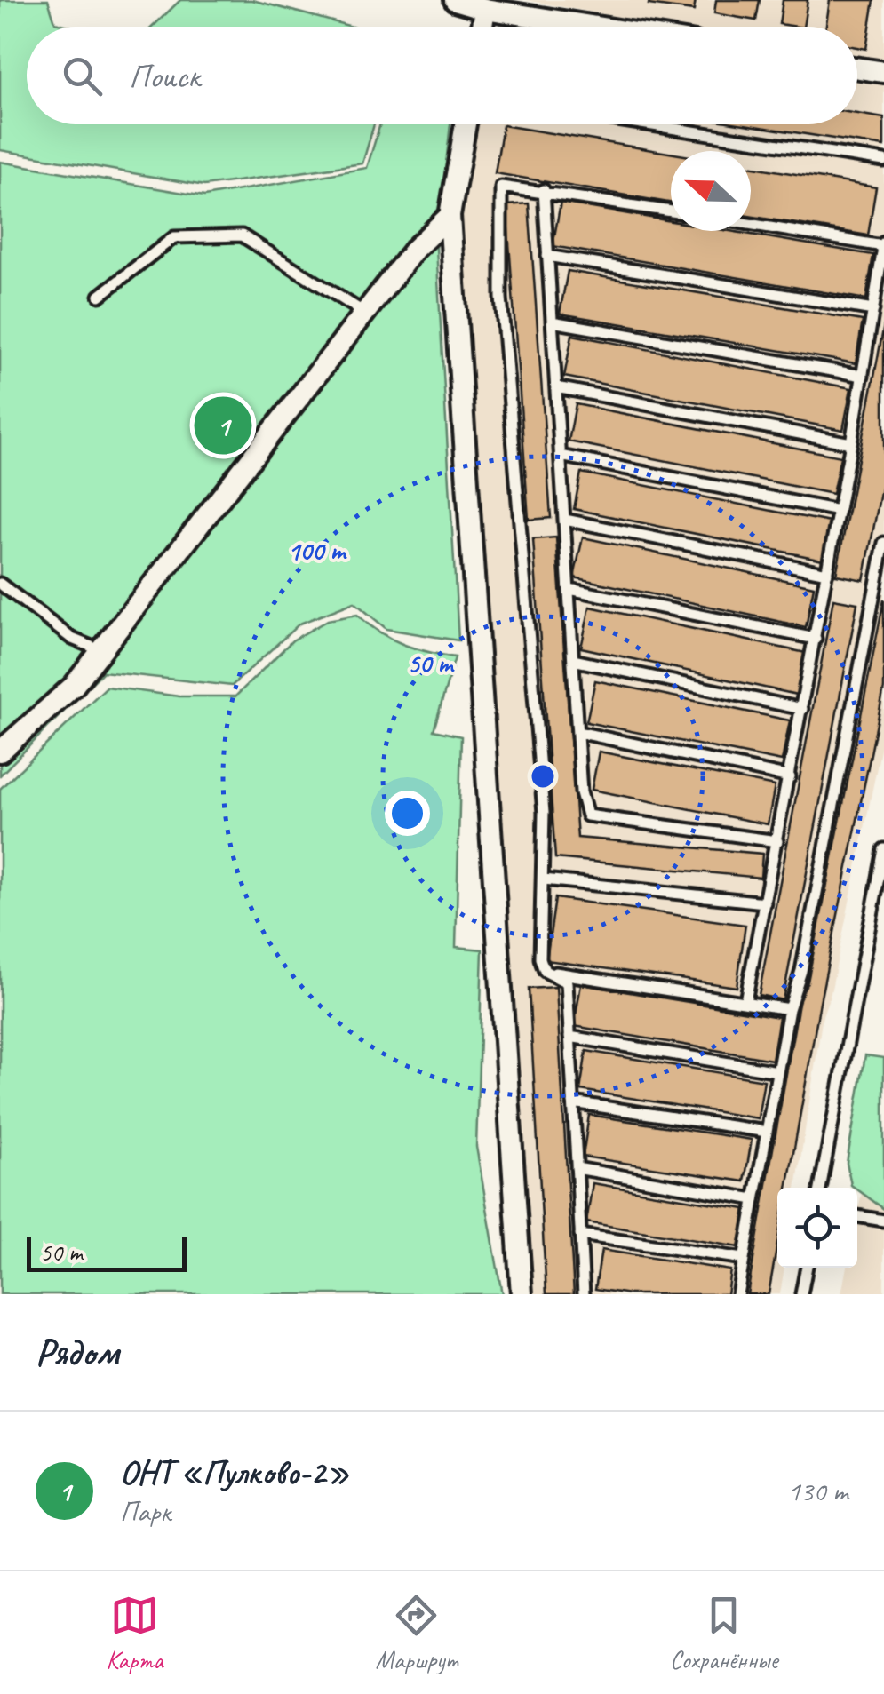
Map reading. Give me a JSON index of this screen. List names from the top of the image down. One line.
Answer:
{"scale_bar":"50 m","north":"left","page":{"search":"Поиск","pins":"1","scale":"50 m","heading":"Рядом","list":[{"mark":"1","name":"ОНТ «Пулково-2»","note":"Парк","value":"130 m"}],"nav":["Карта","Маршрут","Сохранённые"]},"rings":["100 m","50 m"]}
